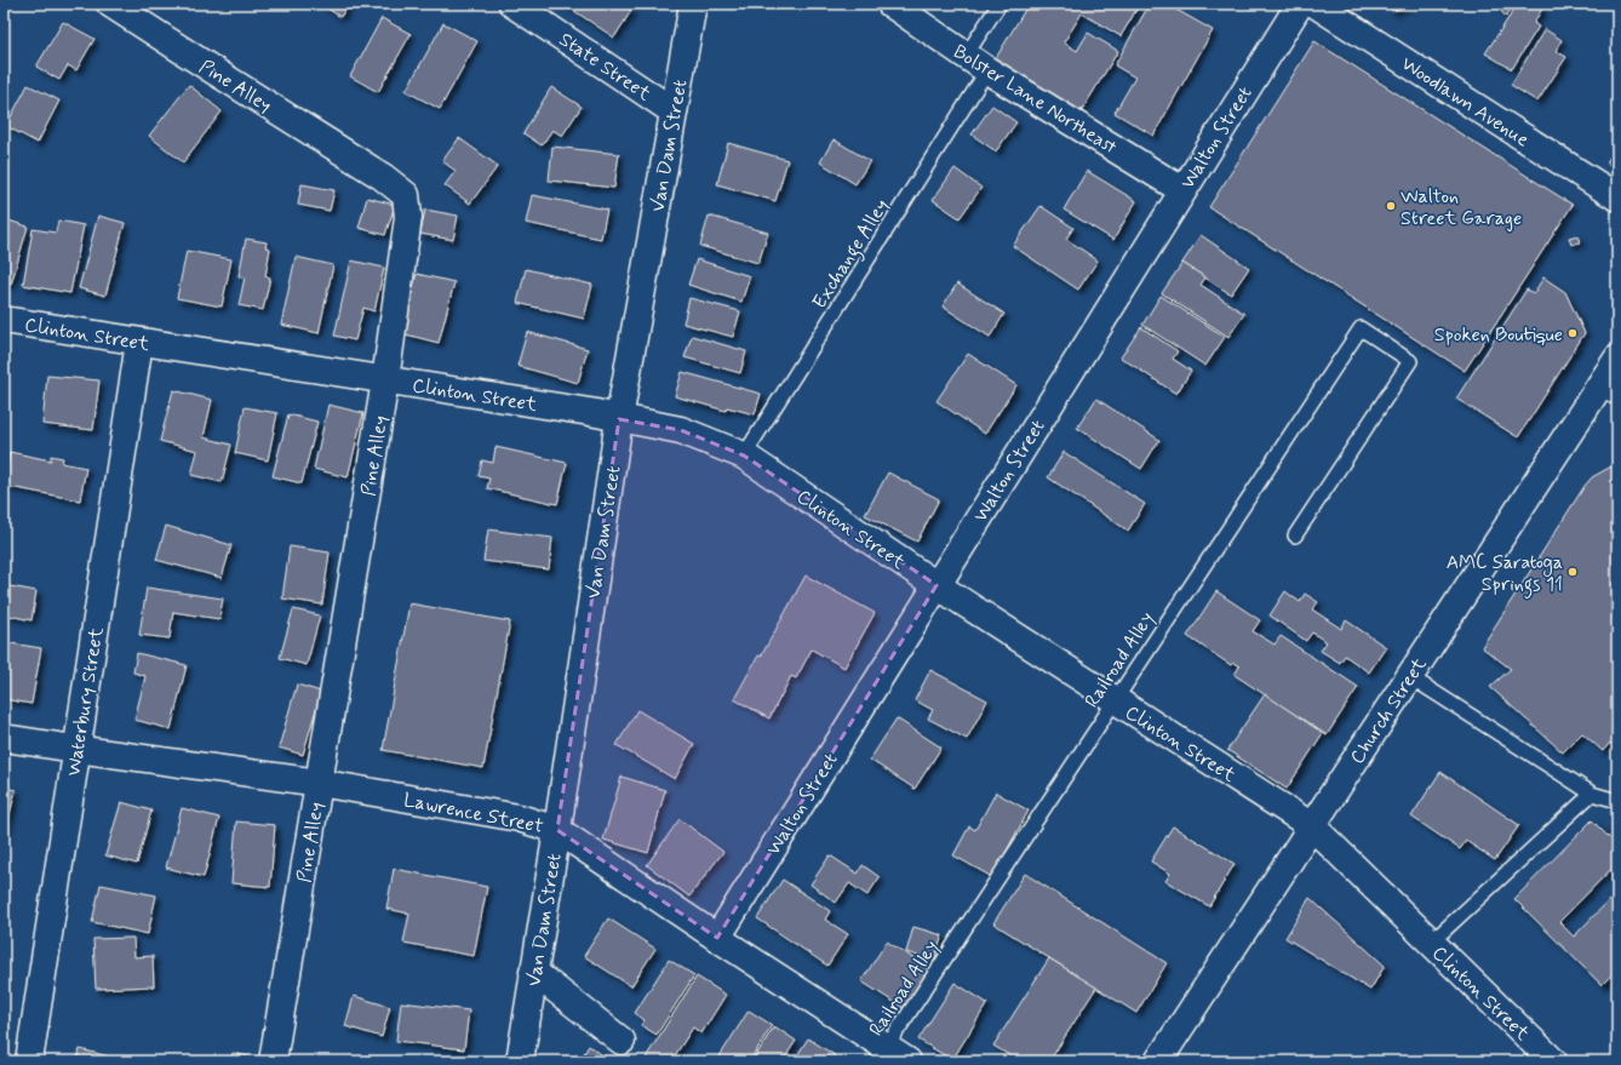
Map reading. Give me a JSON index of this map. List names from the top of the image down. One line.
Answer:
{"streets":{"street":["State Street","Pine Alley","Bolster Lane Northeast","Woodlawn Avenue","Walton Street","Van Dam Street","Clinton Street","Waterbury Street","Church Street","Lawrence Street"],"lane":["Exchange Alley","Railroad Alley"]},"crossings":[["State Street","Van Dam Street"],["Pine Alley","Clinton Street"],["Pine Alley","Lawrence Street"],["Bolster Lane Northeast","Walton Street"],["Bolster Lane Northeast","Exchange Alley"],["Walton Street","Clinton Street"],["Walton Street","Lawrence Street"],["Van Dam Street","Clinton Street"],["Van Dam Street","Lawrence Street"],["Exchange Alley","Clinton Street"],["Clinton Street","Railroad Alley"],["Clinton Street","Waterbury Street"],["Clinton Street","Church Street"],["Railroad Alley","Lawrence Street"],["Waterbury Street","Lawrence Street"]],"places":["Walton Street Garage","Spoken Boutique","AMC Saratoga Springs 11"]}
